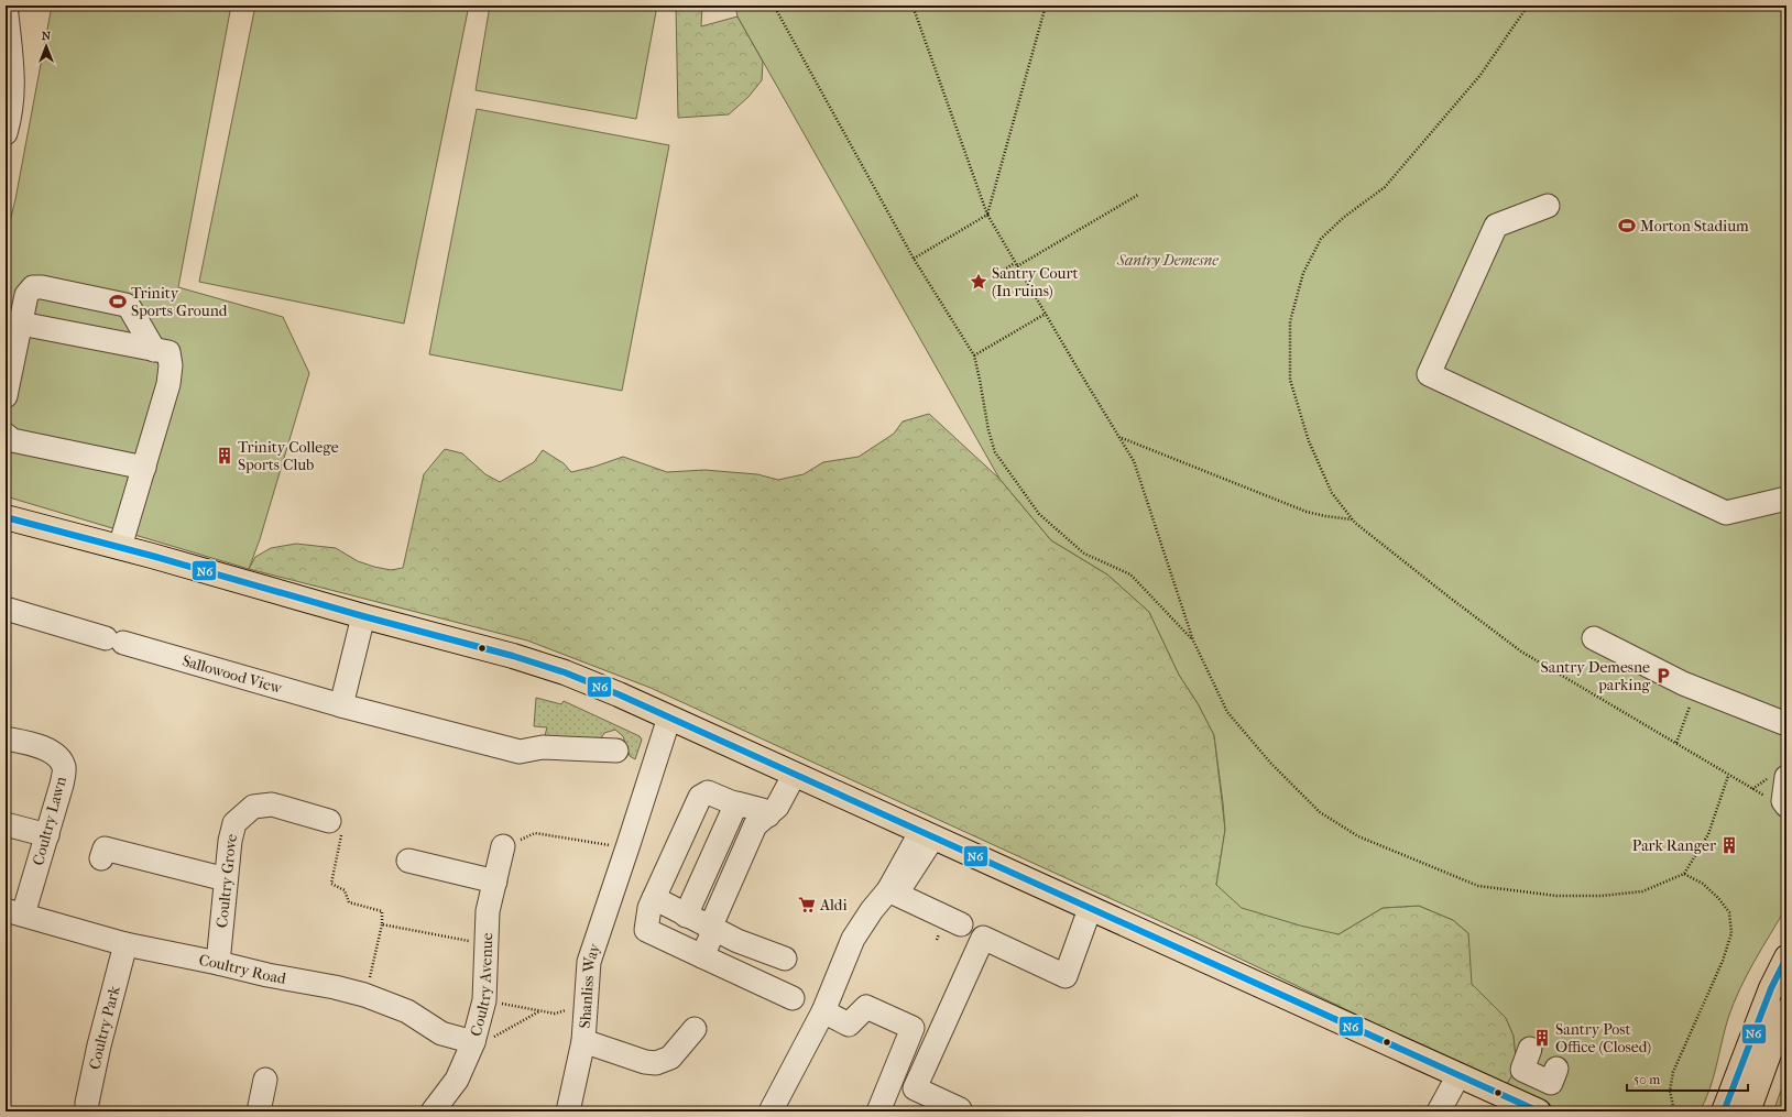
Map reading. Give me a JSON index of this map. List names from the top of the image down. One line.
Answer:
{"streets":{"street":["Sallowood View","Coultry Lawn","Coultry Grove","Coultry Road","Coultry Avenue","Shanliss Way","Coultry Park"]},"crossings":[["Coultry Lawn","Coultry Road"],["Coultry Grove","Coultry Road"],["Coultry Road","Coultry Avenue"],["Coultry Road","Coultry Park"]],"parks":["Santry Demesne"],"places":{"sports":["Morton Stadium","Trinity Sports Ground"],"place":["Santry Court (In ruins)"],"building":["Trinity College Sports Club","Park Ranger","Santry Post Office (Closed)"],"parking":["Santry Demesne parking"],"supermarket":["Aldi"]},"lines":["transit line N6"],"scale_bar":"50 m","north":"top"}
